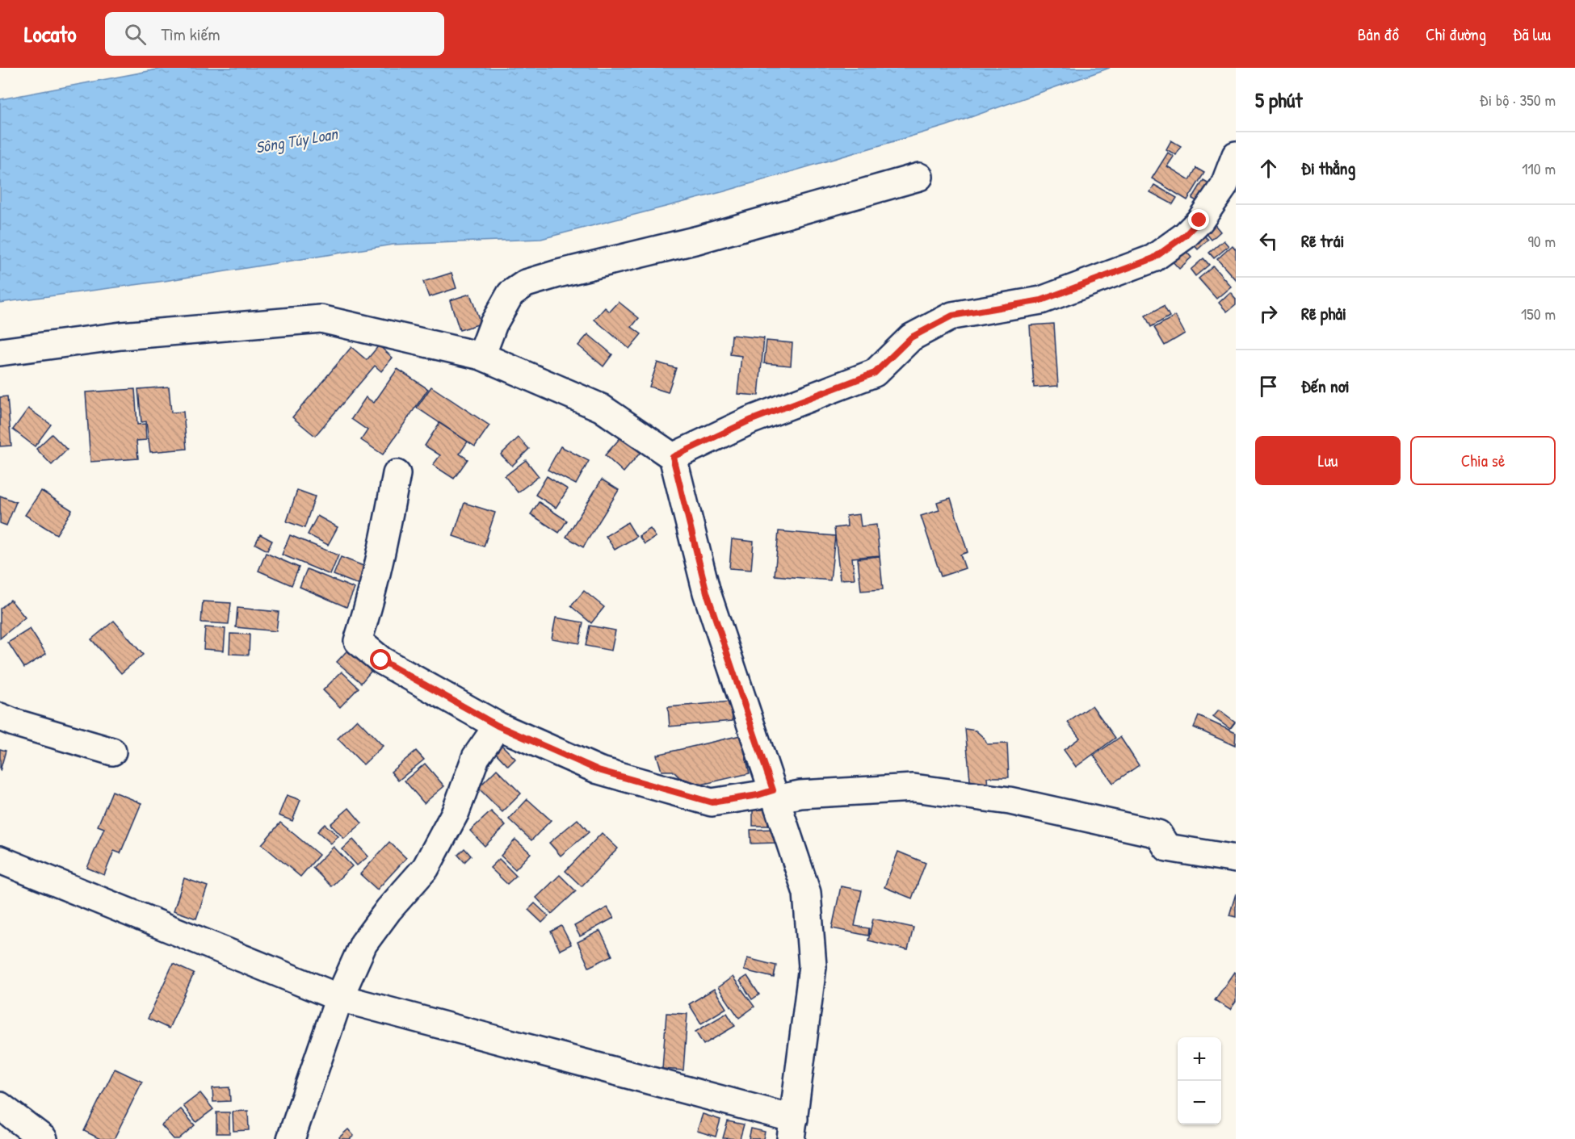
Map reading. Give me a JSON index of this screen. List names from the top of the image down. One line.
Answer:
{"water":["Sông Túy Loan"],"page":{"header":"Locato","search":"Tìm kiếm","nav":["Bản đồ","Chỉ đường","Đã lưu"],"heading":["5 phút","Đi bộ · 350 m"],"list":[["Đi thẳng","110 m"],["Rẽ trái","90 m"],["Rẽ phải","150 m"],"Đến nơi"],"buttons":["Lưu","Chia sẻ"],"map_buttons":["+","−"]}}
